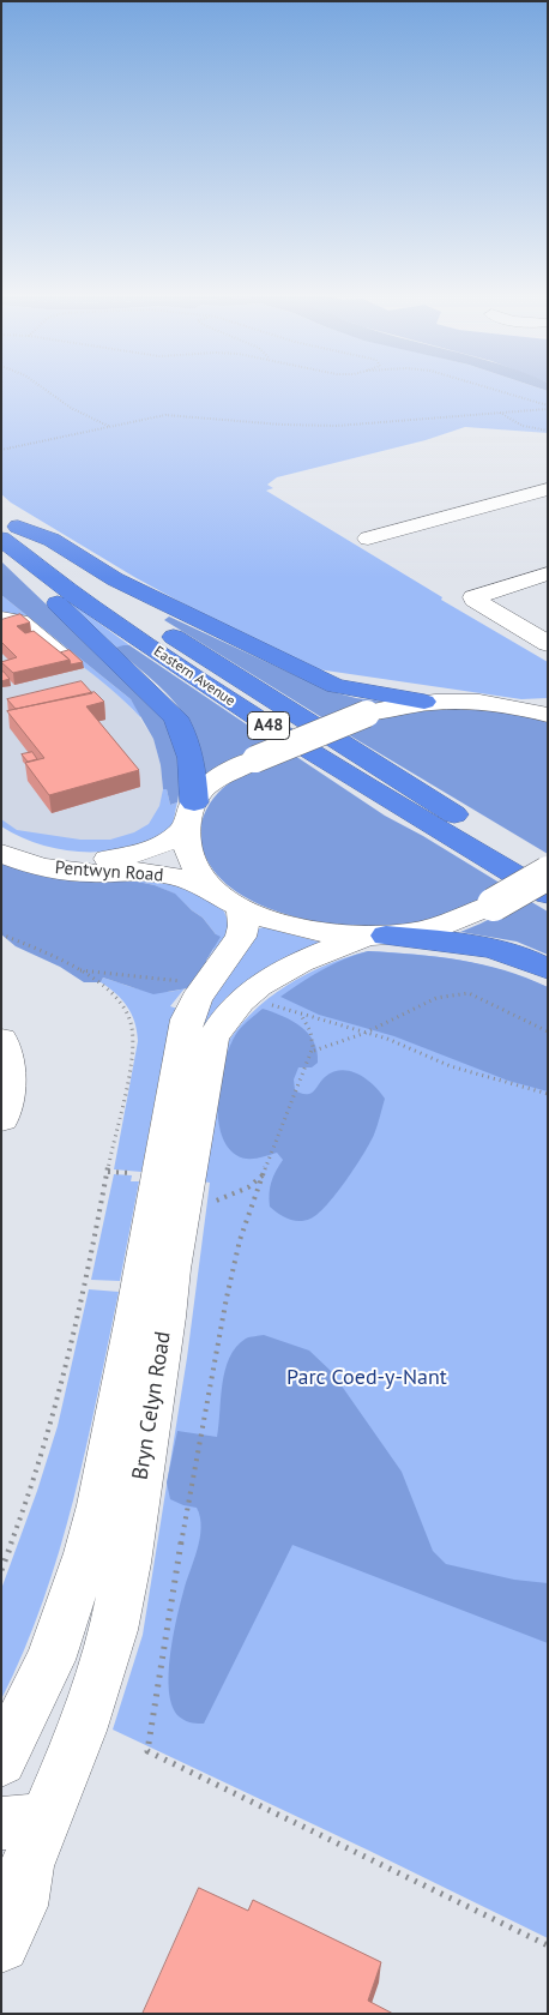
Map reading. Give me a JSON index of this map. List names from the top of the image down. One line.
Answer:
{"streets":{"highway":["Eastern Avenue","A48"],"street":["Pentwyn Road","Bryn Celyn Road"]},"crossings":[["Pentwyn Road","Bryn Celyn Road"]],"parks":["Parc Coed-y-Nant"]}
